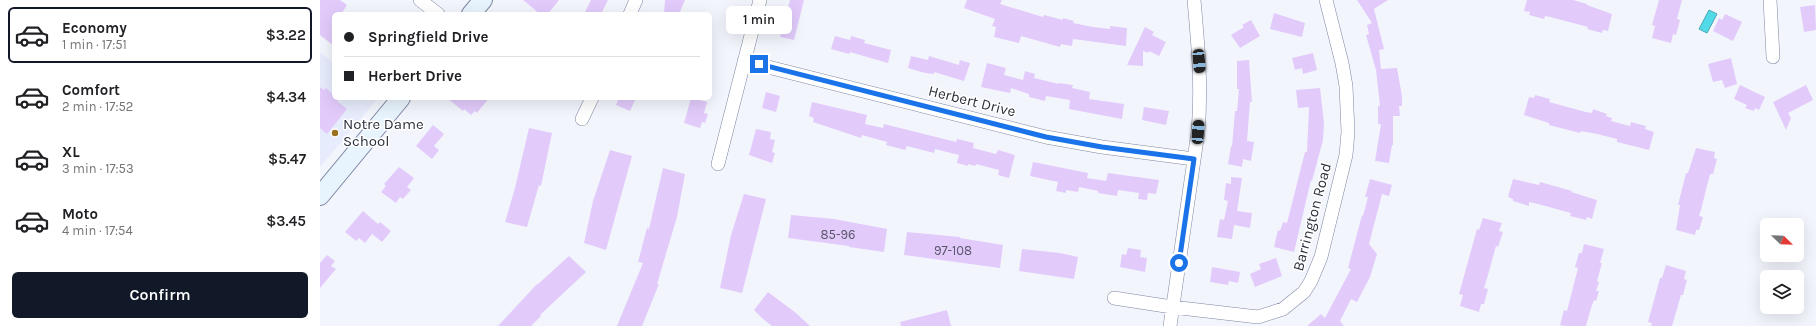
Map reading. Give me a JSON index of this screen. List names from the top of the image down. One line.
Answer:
{"streets":{"street":["Herbert Drive","Barrington Road"]},"places":["Notre Dame School"],"house_numbers":["85-96","97-108"],"north":"bottom right","page":{"bubble":"1 min","list":[{"name":"Economy","note":"1 min · 17:51","value":"$3.22"},{"name":"Comfort","note":"2 min · 17:52","value":"$4.34"},{"name":"XL","note":"3 min · 17:53","value":"$5.47"},{"name":"Moto","note":"4 min · 17:54","value":"$3.45"}],"banner":["Springfield Drive","Herbert Drive"],"buttons":"Confirm"}}
